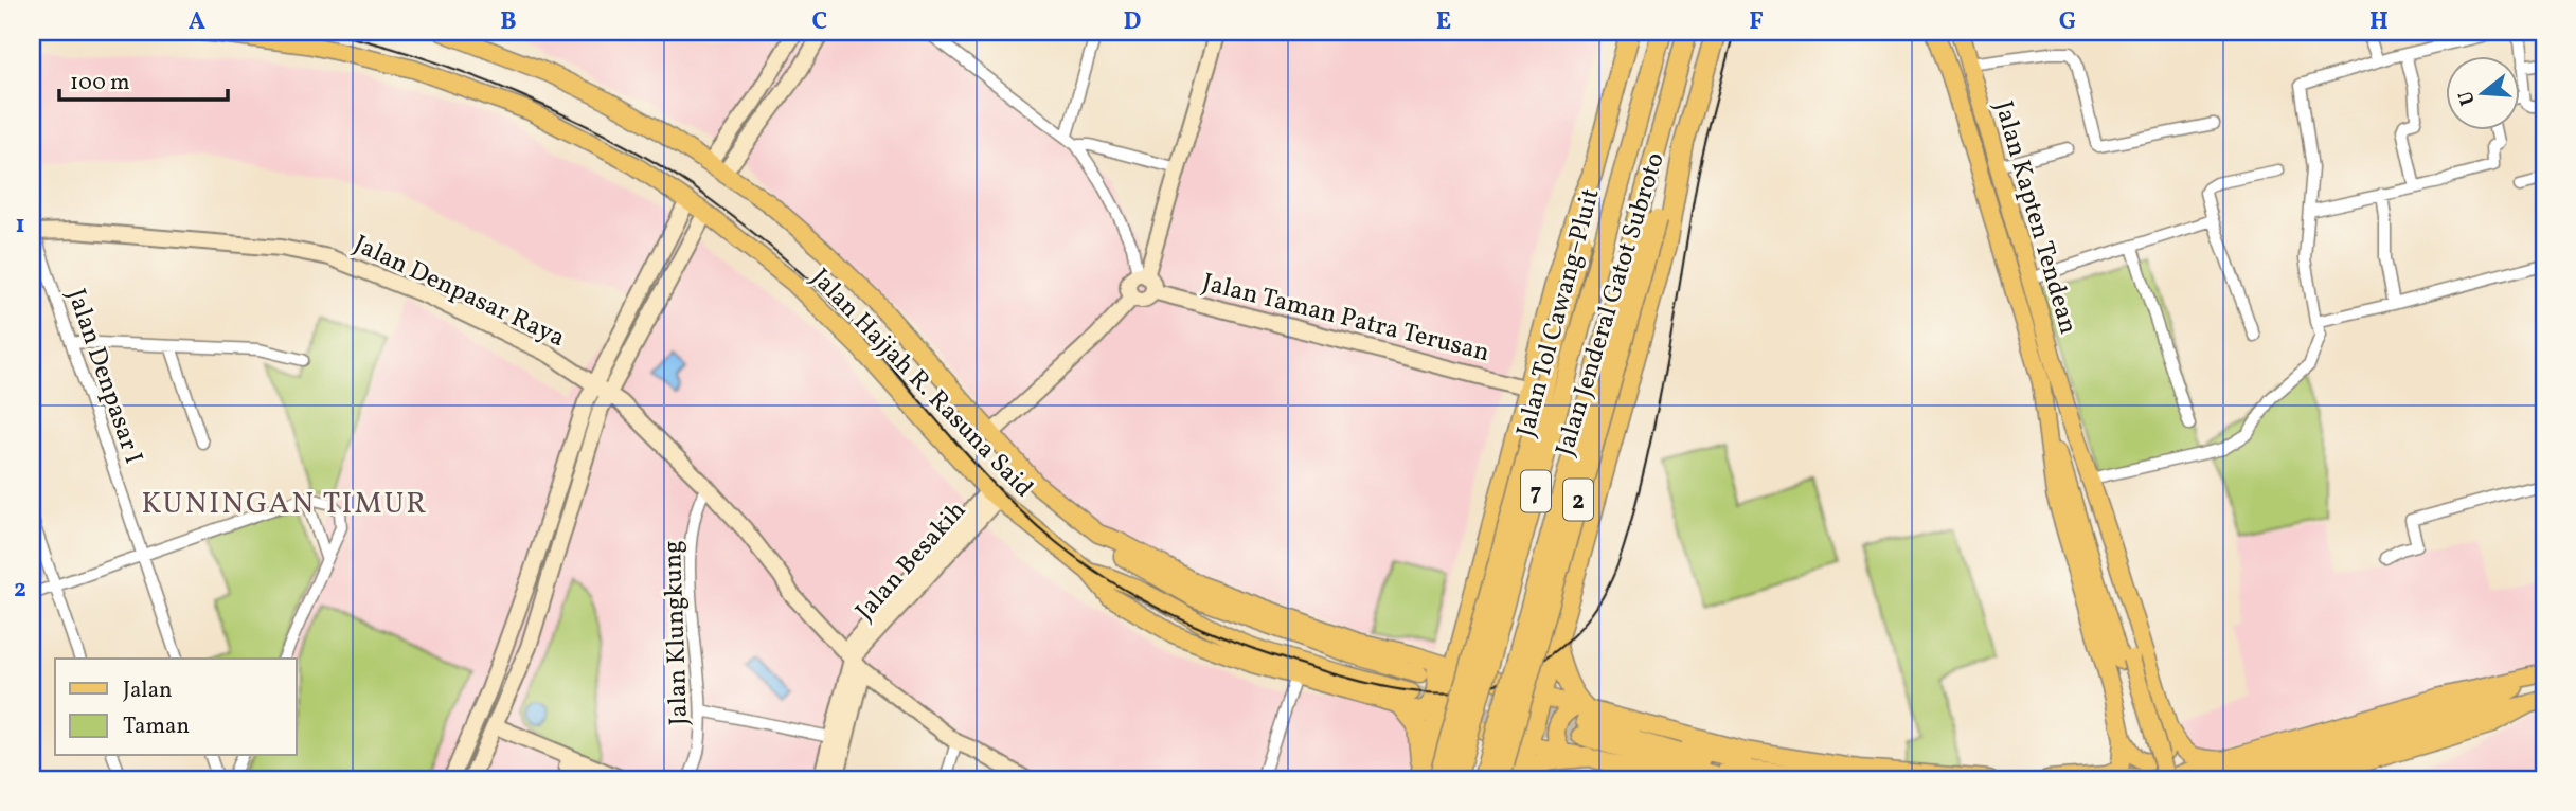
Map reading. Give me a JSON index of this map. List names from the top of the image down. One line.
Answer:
{"streets":{"highway":["Jalan Jenderal Gatot Subroto","Jalan Tol Cawang–Pluit","7","2"],"main road":["Jalan Kapten Tendean","Jalan Hajjah R. Rasuna Said"],"street":["Jalan Denpasar Raya","Jalan Taman Patra Terusan","Jalan Denpasar I","Jalan Besakih","Jalan Klungkung"]},"crossings":[["Jalan Denpasar Raya","Jalan Denpasar I"],["Jalan Denpasar Raya","Jalan Besakih"],["Jalan Denpasar Raya","Jalan Klungkung"],["Jalan Jenderal Gatot Subroto","Jalan Taman Patra Terusan"],["Jalan Jenderal Gatot Subroto","Jalan Hajjah R. Rasuna Said"],["Jalan Hajjah R. Rasuna Said","Jalan Besakih"]],"districts":["KUNINGAN TIMUR"],"legend":["Jalan","Taman"],"scale_bar":"100 m","north":"left","grid":{"columns":["A","B","C","D","E","F","G","H"],"rows":["1","2"]}}
